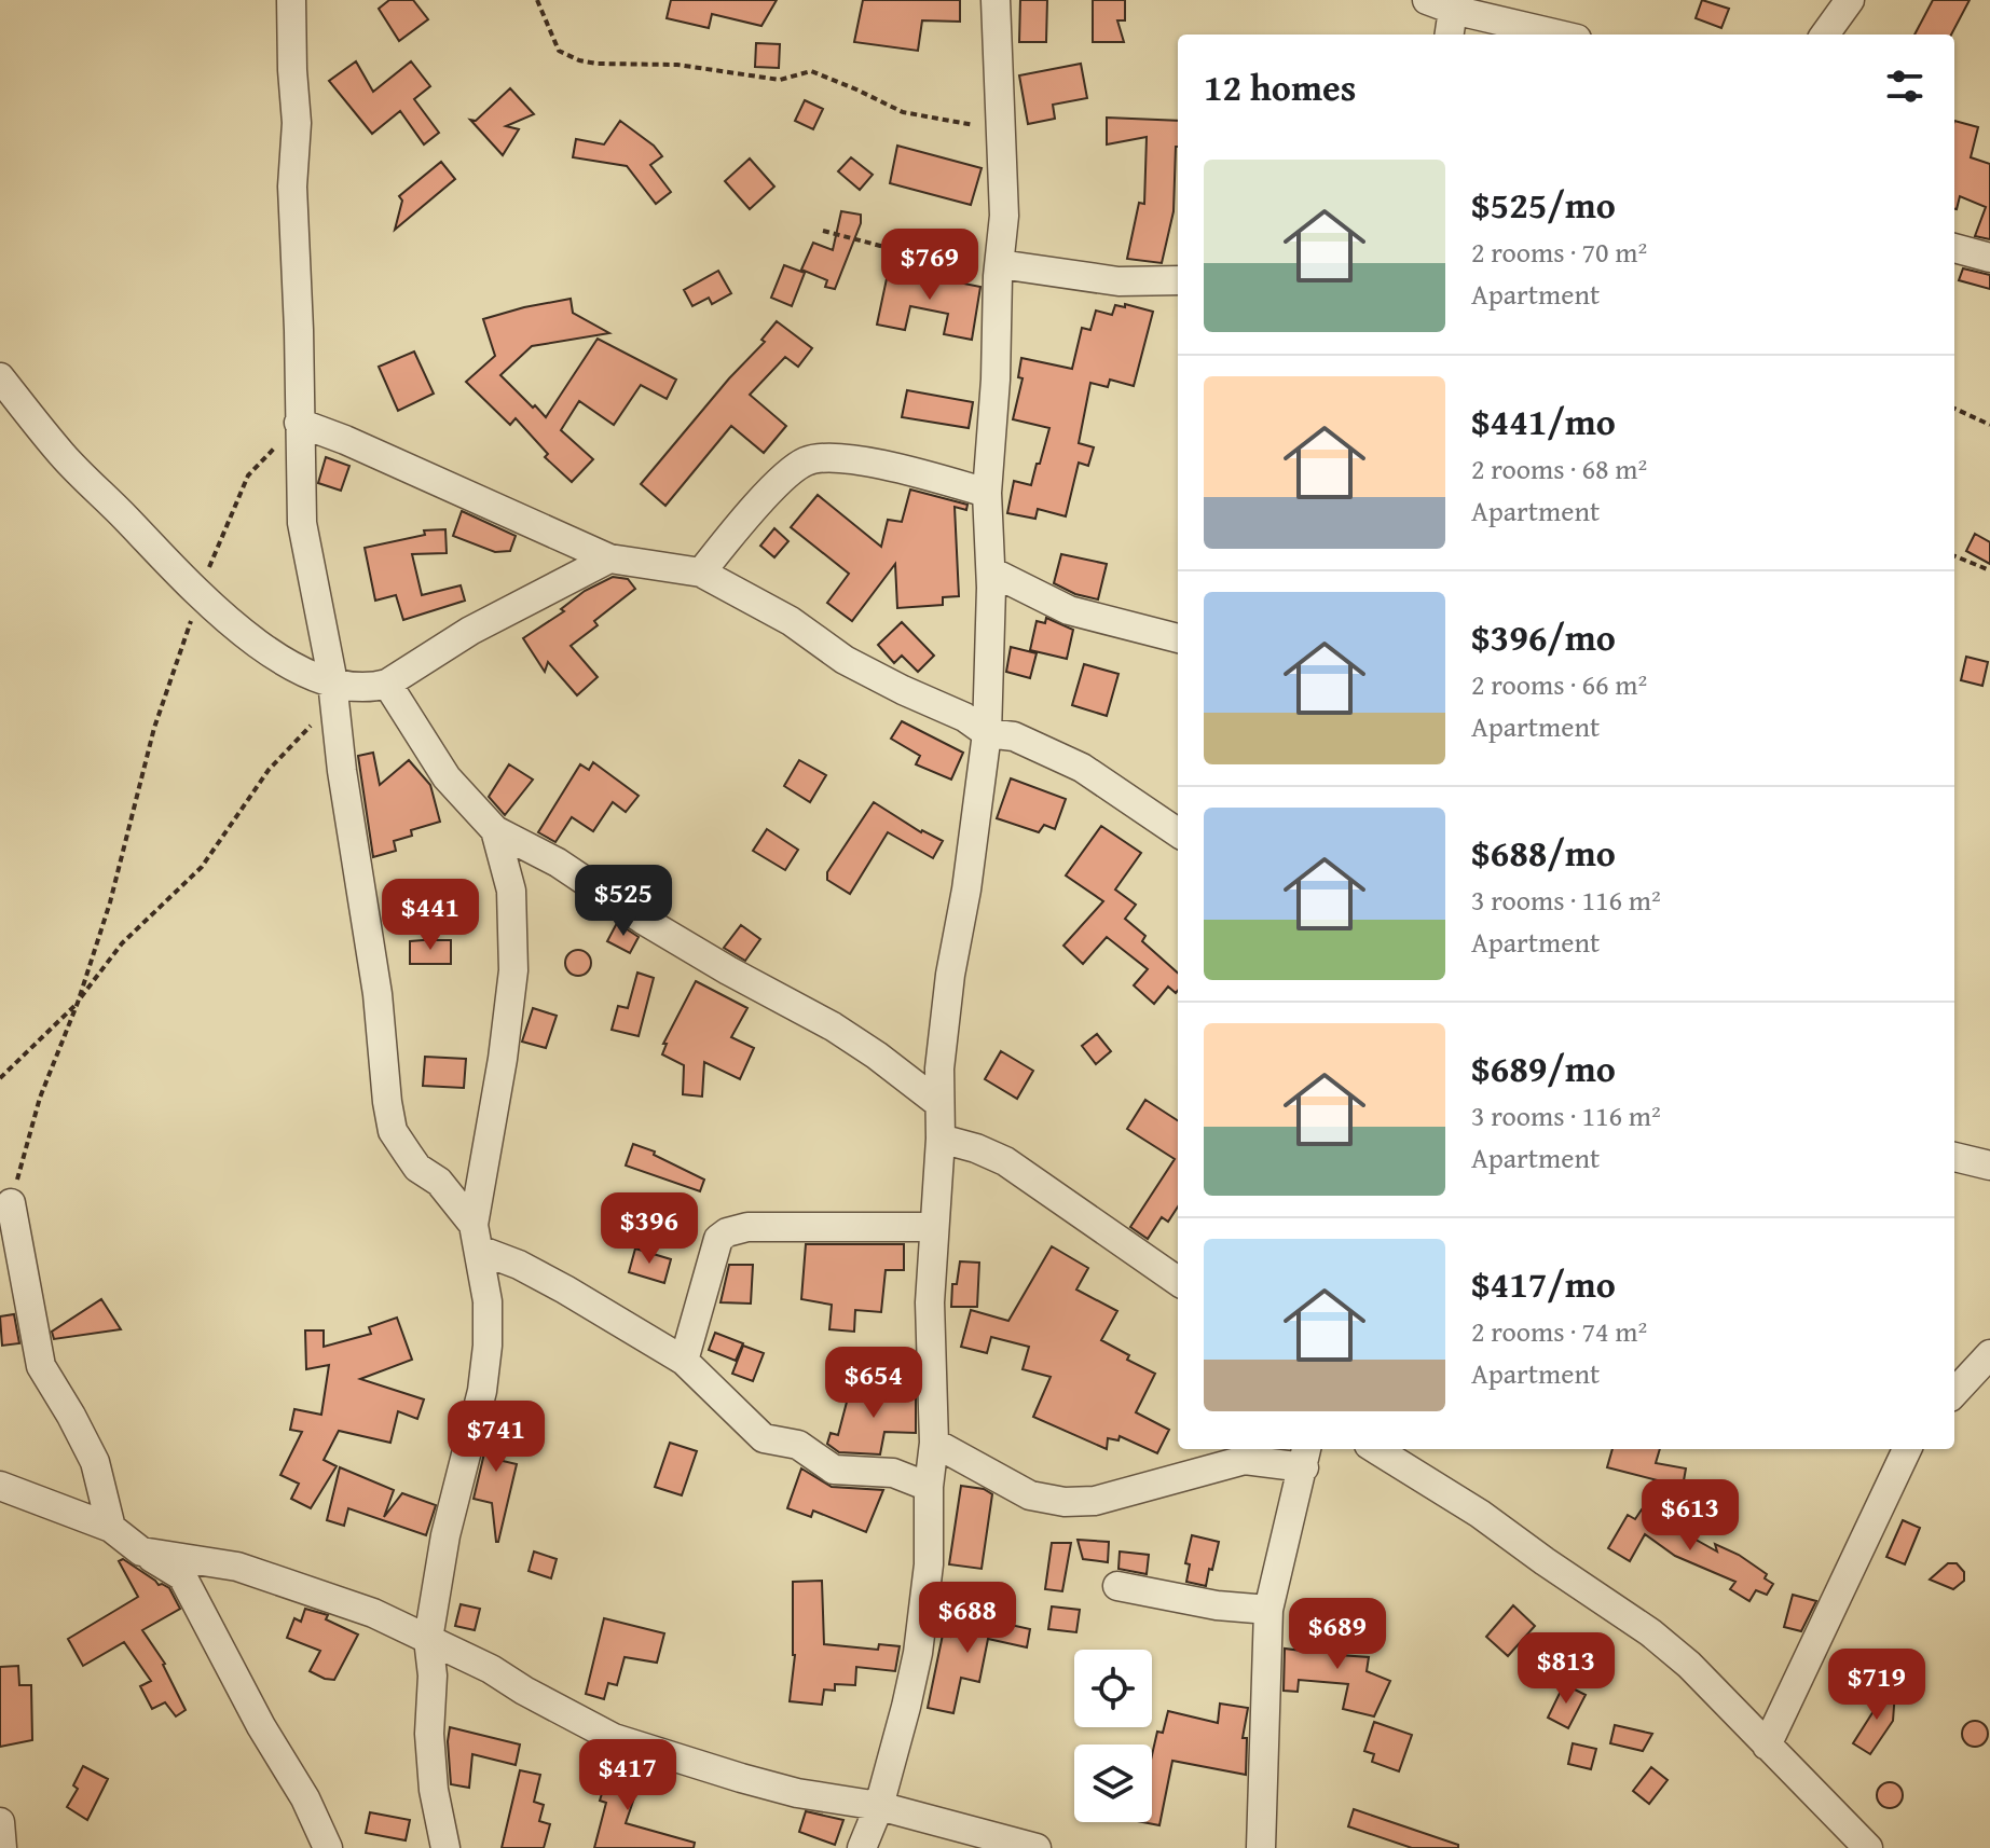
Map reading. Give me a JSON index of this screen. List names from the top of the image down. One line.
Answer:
{"page":{"heading":"12 homes","list":[{"name":"$525/mo","note":"2 rooms · 70 m² · Apartment"},{"name":"$441/mo","note":"2 rooms · 68 m² · Apartment"},{"name":"$396/mo","note":"2 rooms · 66 m² · Apartment"},{"name":"$688/mo","note":"3 rooms · 116 m² · Apartment"},{"name":"$689/mo","note":"3 rooms · 116 m² · Apartment"},{"name":"$417/mo","note":"2 rooms · 74 m² · Apartment"}],"price":["$769","$525","$441","$396","$654","$741","$613","$688","$689","$813","$719","$417"]}}
